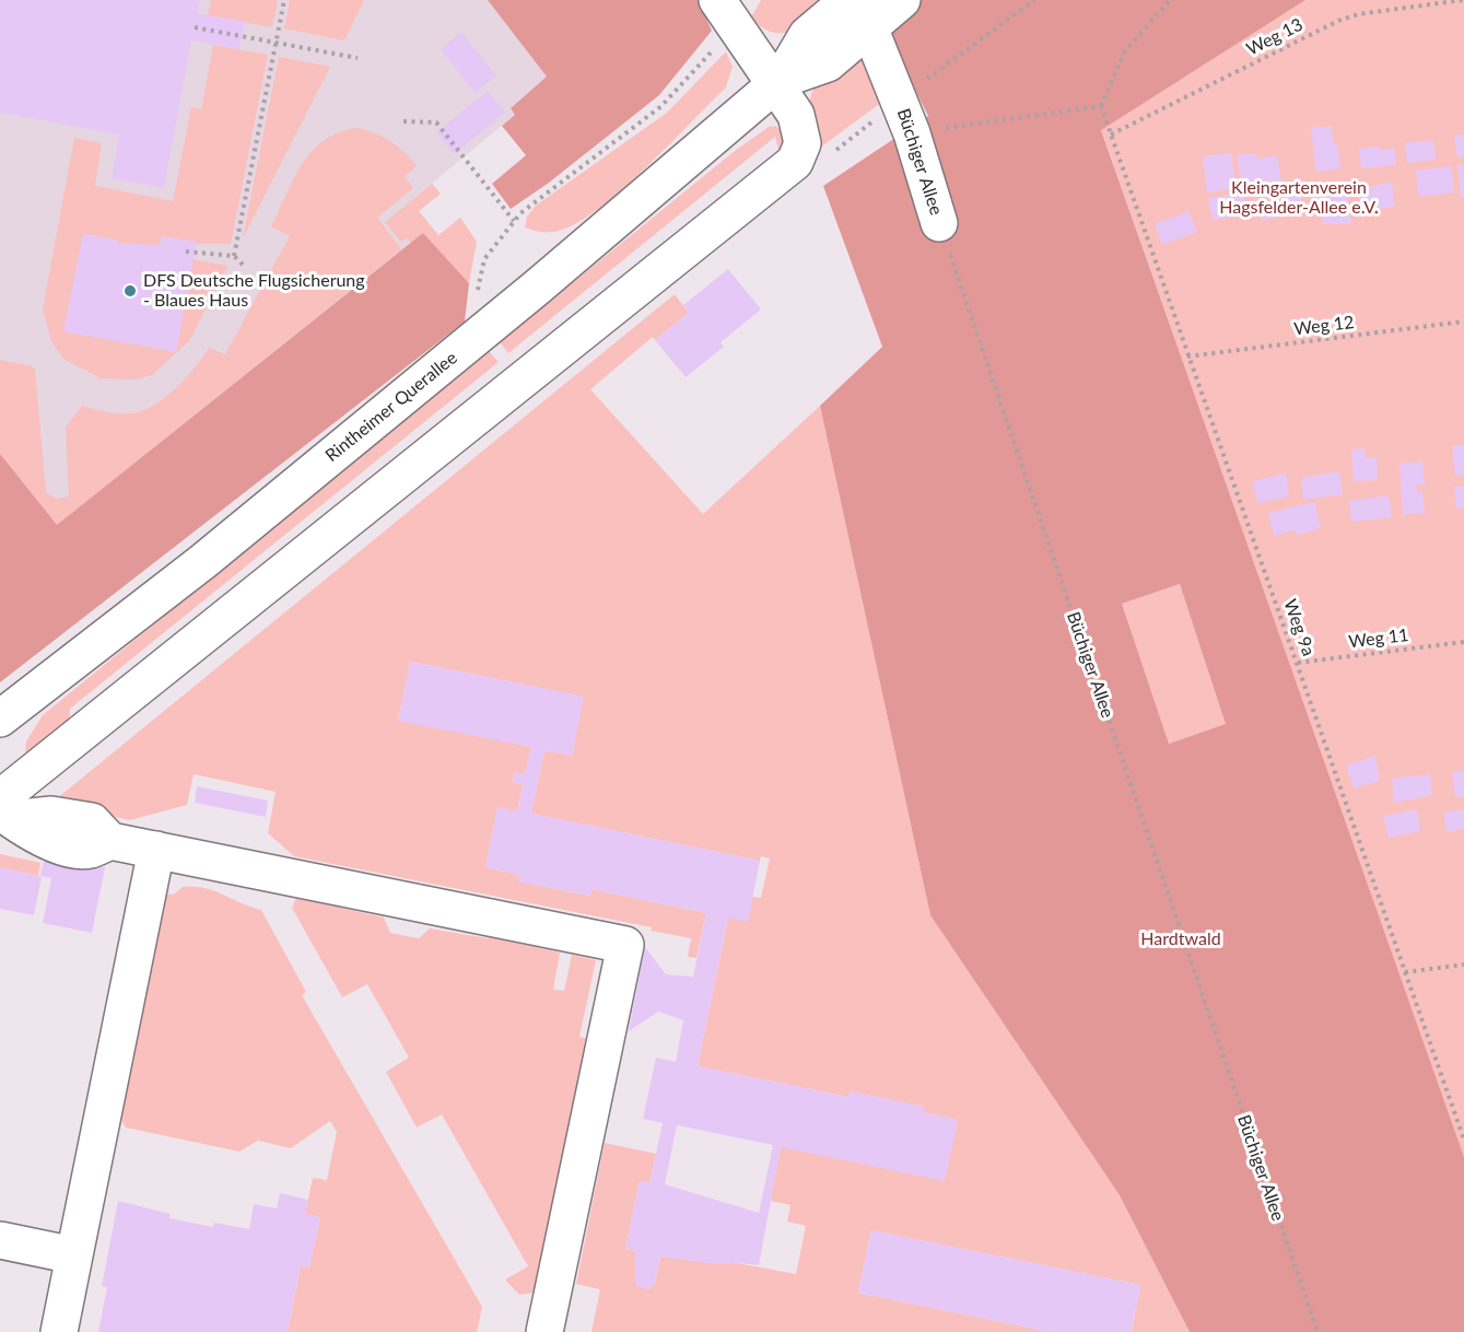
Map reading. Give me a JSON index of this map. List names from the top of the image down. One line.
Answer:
{"streets":{"street":["Büchiger Allee","Rintheimer Querallee"],"path":["Weg 13","Weg 12","Weg 9a","Weg 11"]},"crossings":[["Weg 13","Weg 9a"],["Büchiger Allee","Rintheimer Querallee"],["Weg 12","Weg 9a"],["Weg 9a","Weg 11"]],"parks":["Kleingartenverein Hagsfelder-Allee e.V.","Hardtwald"],"places":["DFS Deutsche Flugsicherung - Blaues Haus"]}
